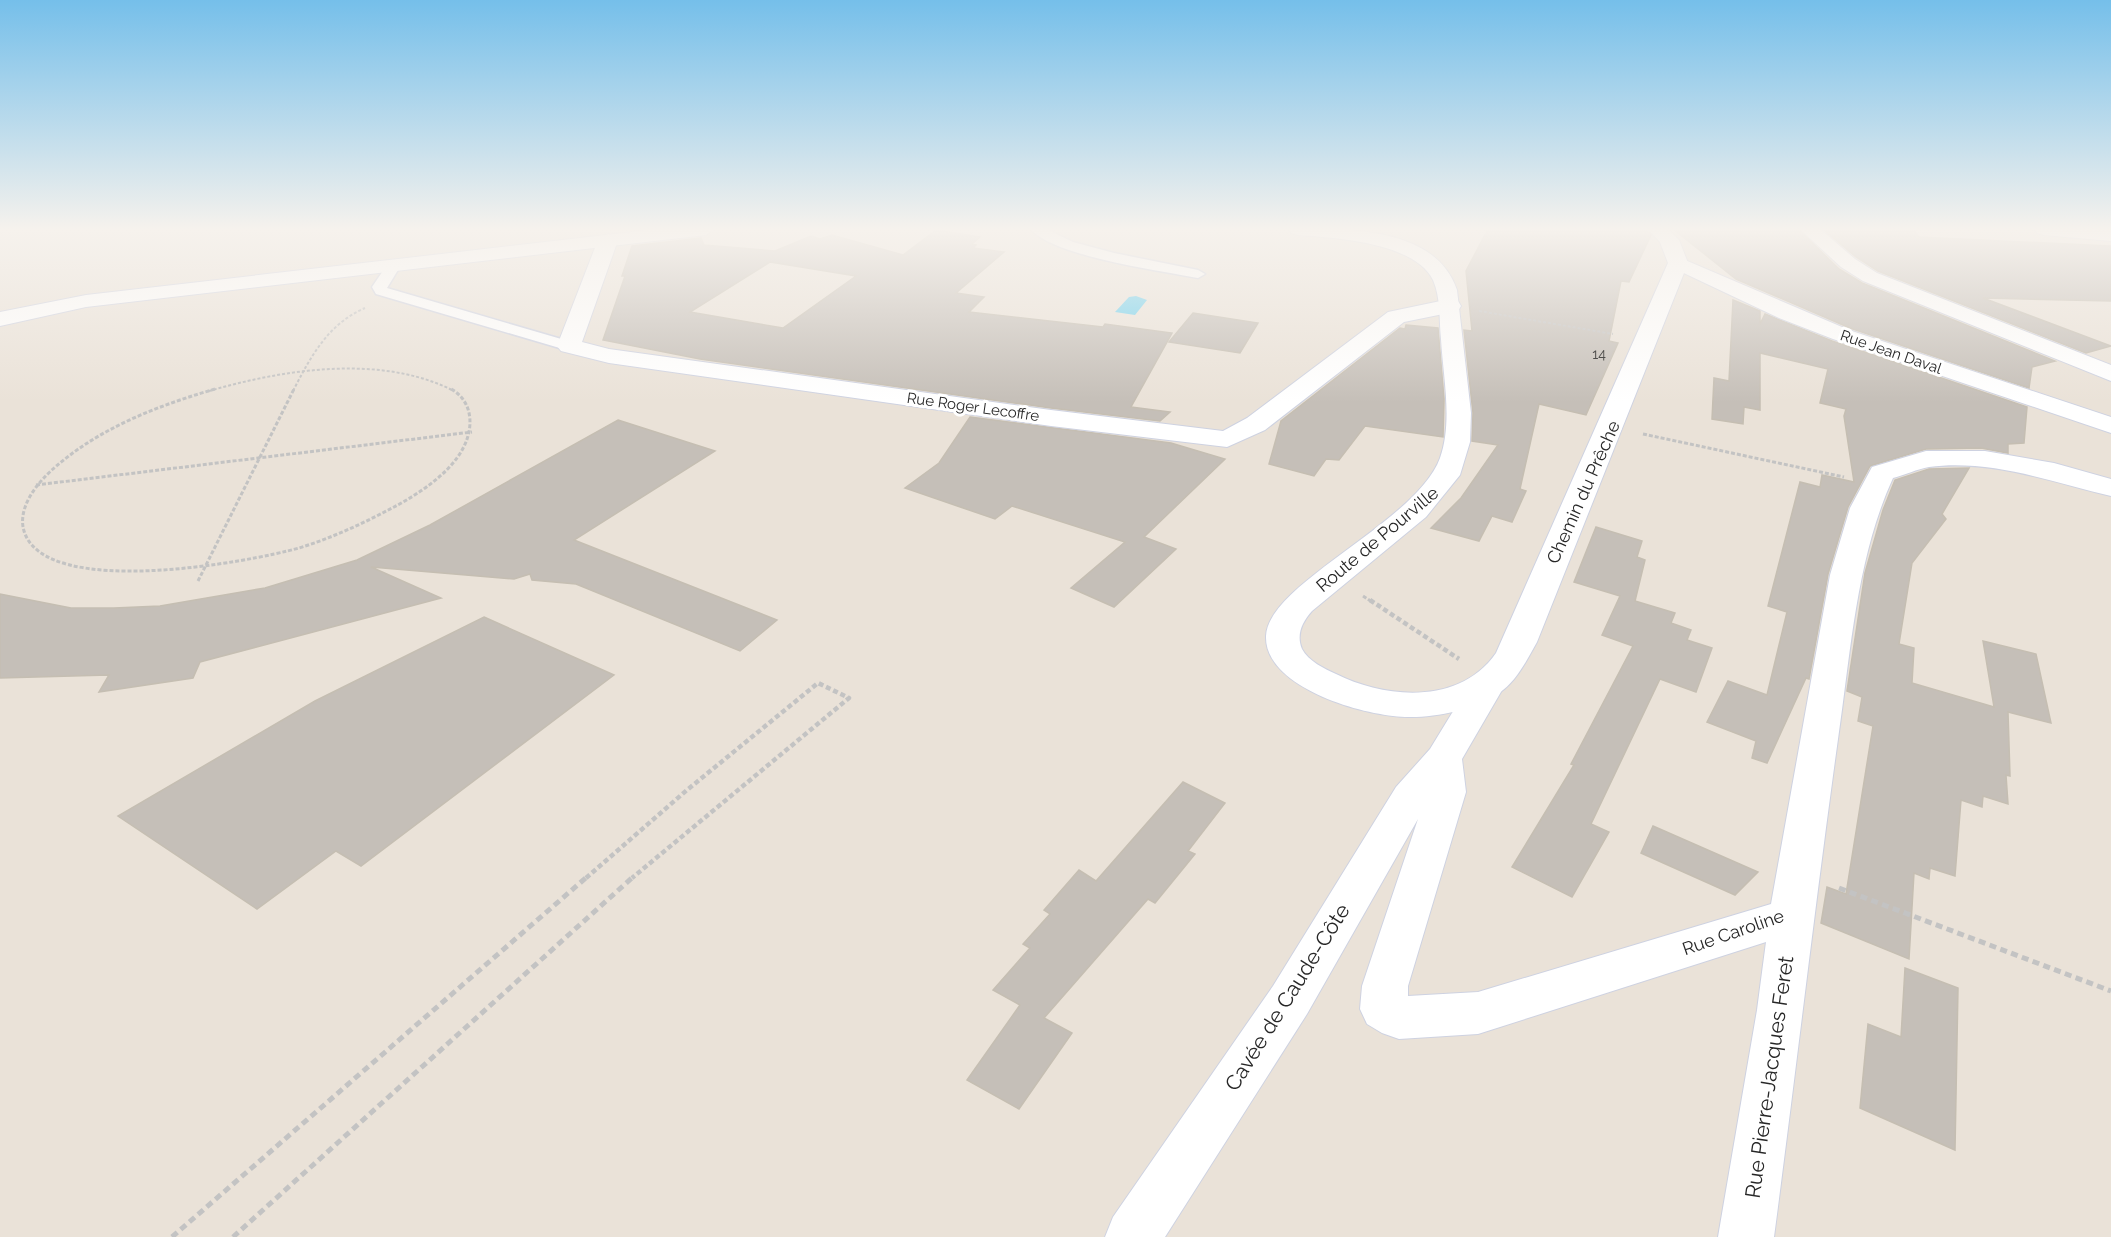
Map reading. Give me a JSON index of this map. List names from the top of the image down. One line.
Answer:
{"streets":{"street":["Rue Jean Daval","Rue Roger Lecoffre","Chemin du Prêche","Route de Pourville","Rue Caroline","Cavée de Caude-Côte","Rue Pierre-Jacques Feret"]},"crossings":[["Rue Roger Lecoffre","Route de Pourville"],["Chemin du Prêche","Route de Pourville"],["Rue Caroline","Cavée de Caude-Côte"],["Rue Caroline","Rue Pierre-Jacques Feret"]],"house_numbers":["14"]}
